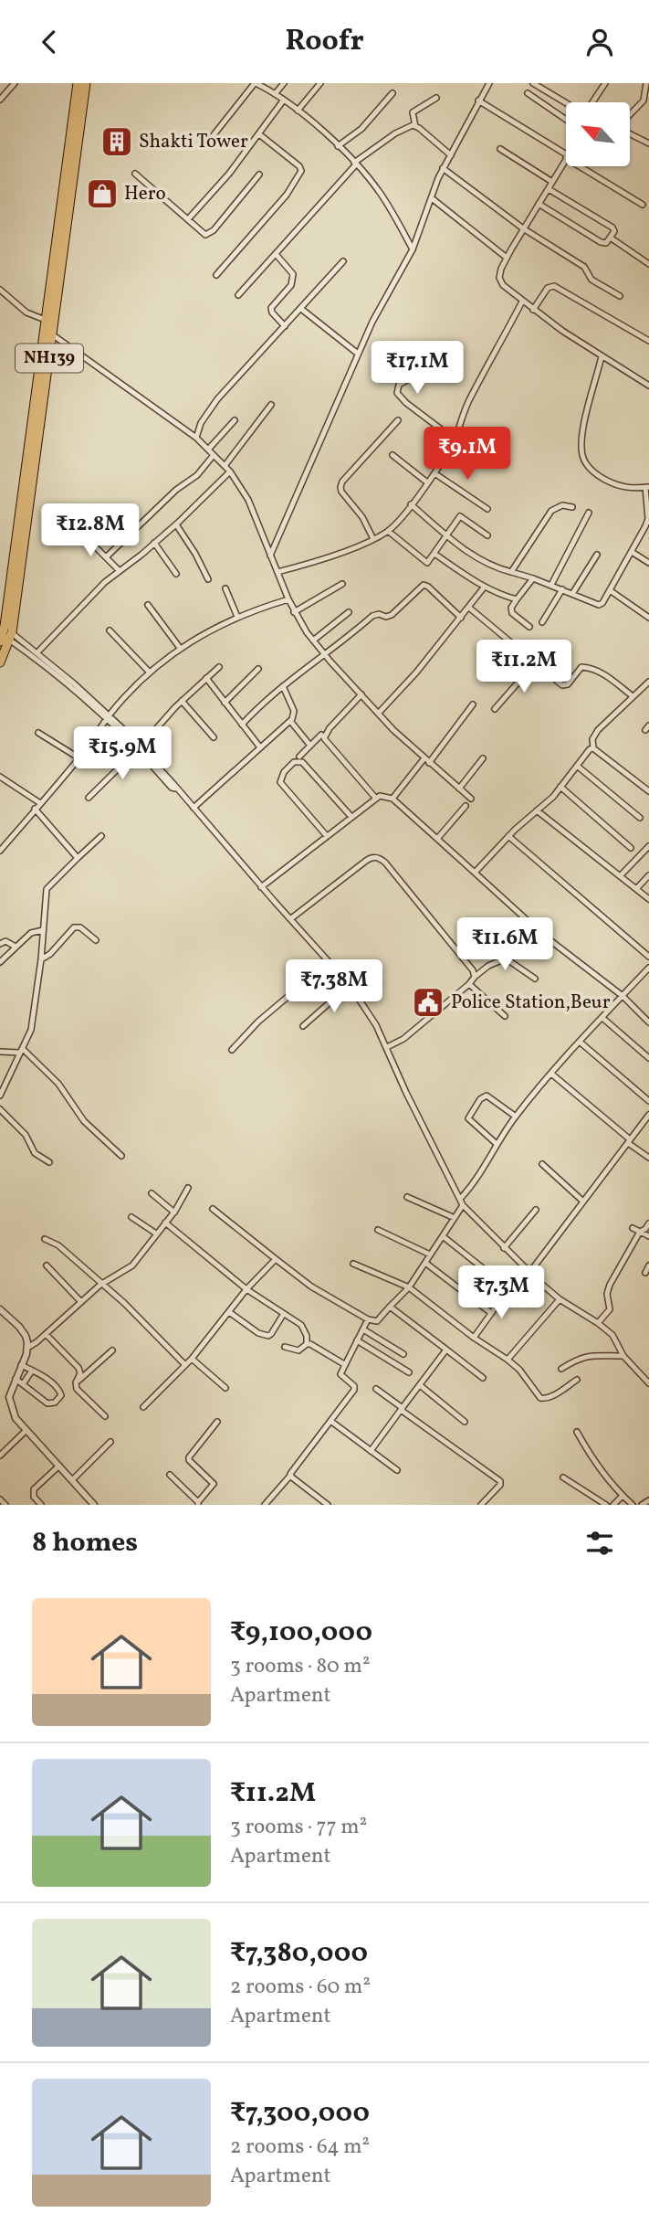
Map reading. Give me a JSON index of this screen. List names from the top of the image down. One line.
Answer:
{"streets":{"highway":["NH139"]},"places":{"building":["Shakti Tower"],"shop":["Hero"],"public building":["Police Station,Beur"]},"north":"top left","page":{"header":"Roofr","price":["₹17.1M","₹9.1M","₹12.8M","₹11.2M","₹15.9M","₹11.6M","₹7.38M","₹7.3M"],"heading":"8 homes","list":[{"name":"₹9,100,000","note":"3 rooms · 80 m² · Apartment"},{"name":"₹11.2M","note":"3 rooms · 77 m² · Apartment"},{"name":"₹7,380,000","note":"2 rooms · 60 m² · Apartment"},{"name":"₹7,300,000","note":"2 rooms · 64 m² · Apartment"}]}}
